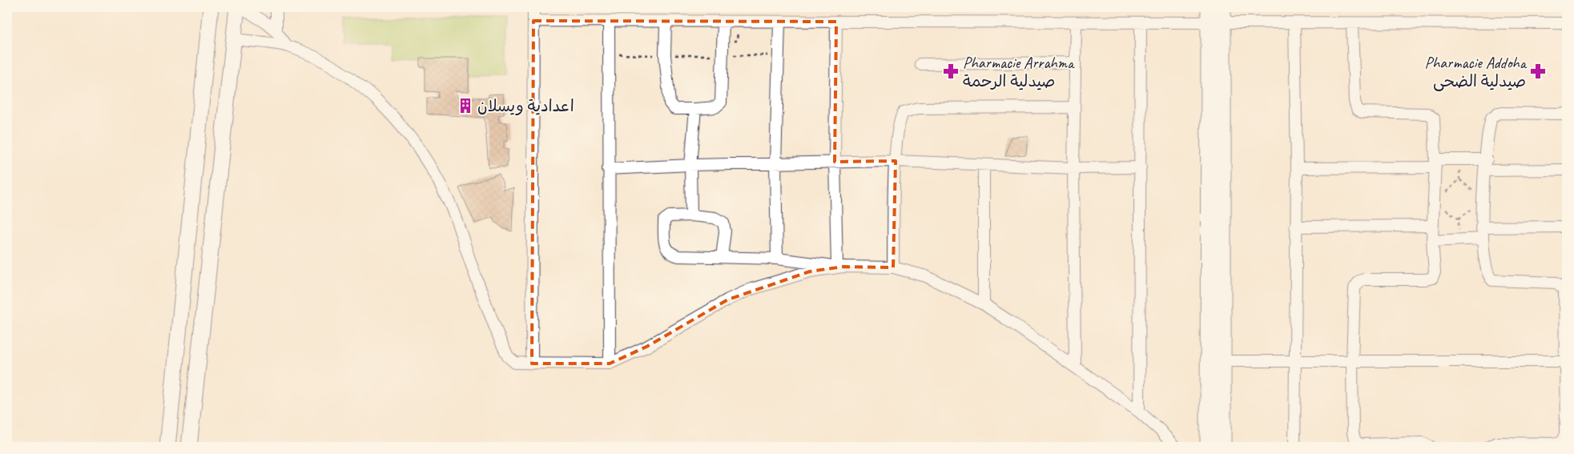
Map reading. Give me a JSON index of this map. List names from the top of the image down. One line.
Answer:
{"places":{"pharmacy":["Pharmacie Arrahma صيدلية الرحمة","Pharmacie Addoha صيدلية الضحى"],"building":["اعدادية ويسلان"]}}
